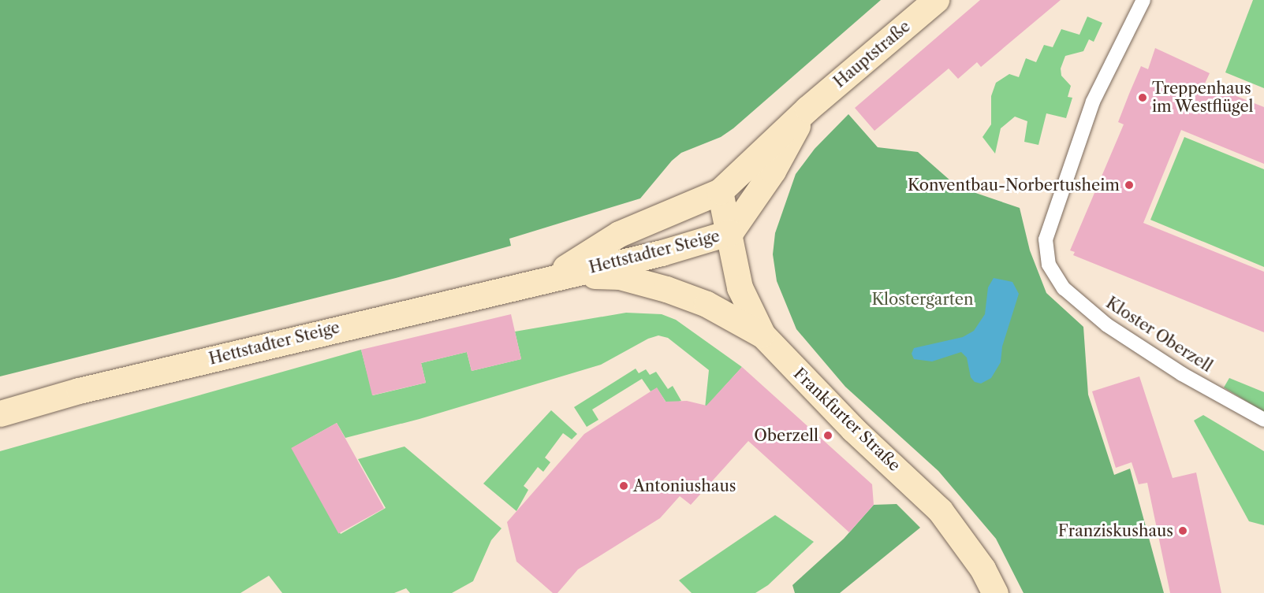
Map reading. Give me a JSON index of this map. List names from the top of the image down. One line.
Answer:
{"streets":{"main road":["Hauptstraße","Hettstadter Steige","Frankfurter Straße"],"lane":["Kloster Oberzell"]},"crossings":[["Hauptstraße","Hettstadter Steige"],["Hauptstraße","Frankfurter Straße"],["Hettstadter Steige","Frankfurter Straße"]],"parks":["Klostergarten"],"places":["Treppenhaus im Westflügel","Konventbau-Norbertusheim","Oberzell","Antoniushaus","Franziskushaus"]}
